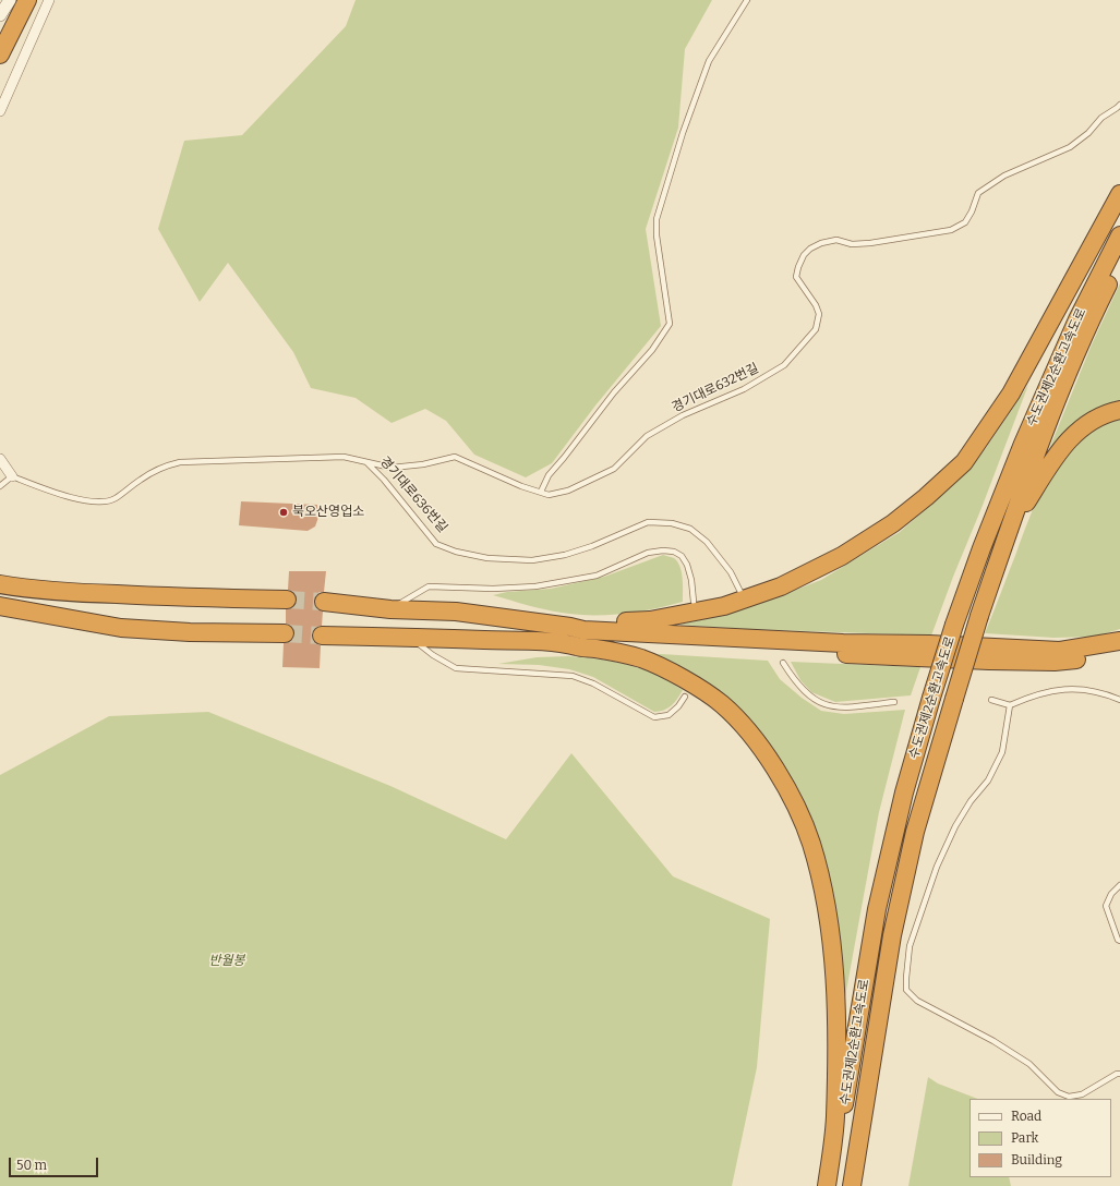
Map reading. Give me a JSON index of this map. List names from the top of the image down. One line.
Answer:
{"streets":{"highway":["수도권제2순환고속도로"],"lane":["경기대로632번길","경기대로636번길"]},"crossings":[["경기대로632번길","경기대로636번길"]],"parks":["반월봉"],"places":["북오산영업소"],"legend":["Road","Park","Building"],"scale_bar":"50 m"}
